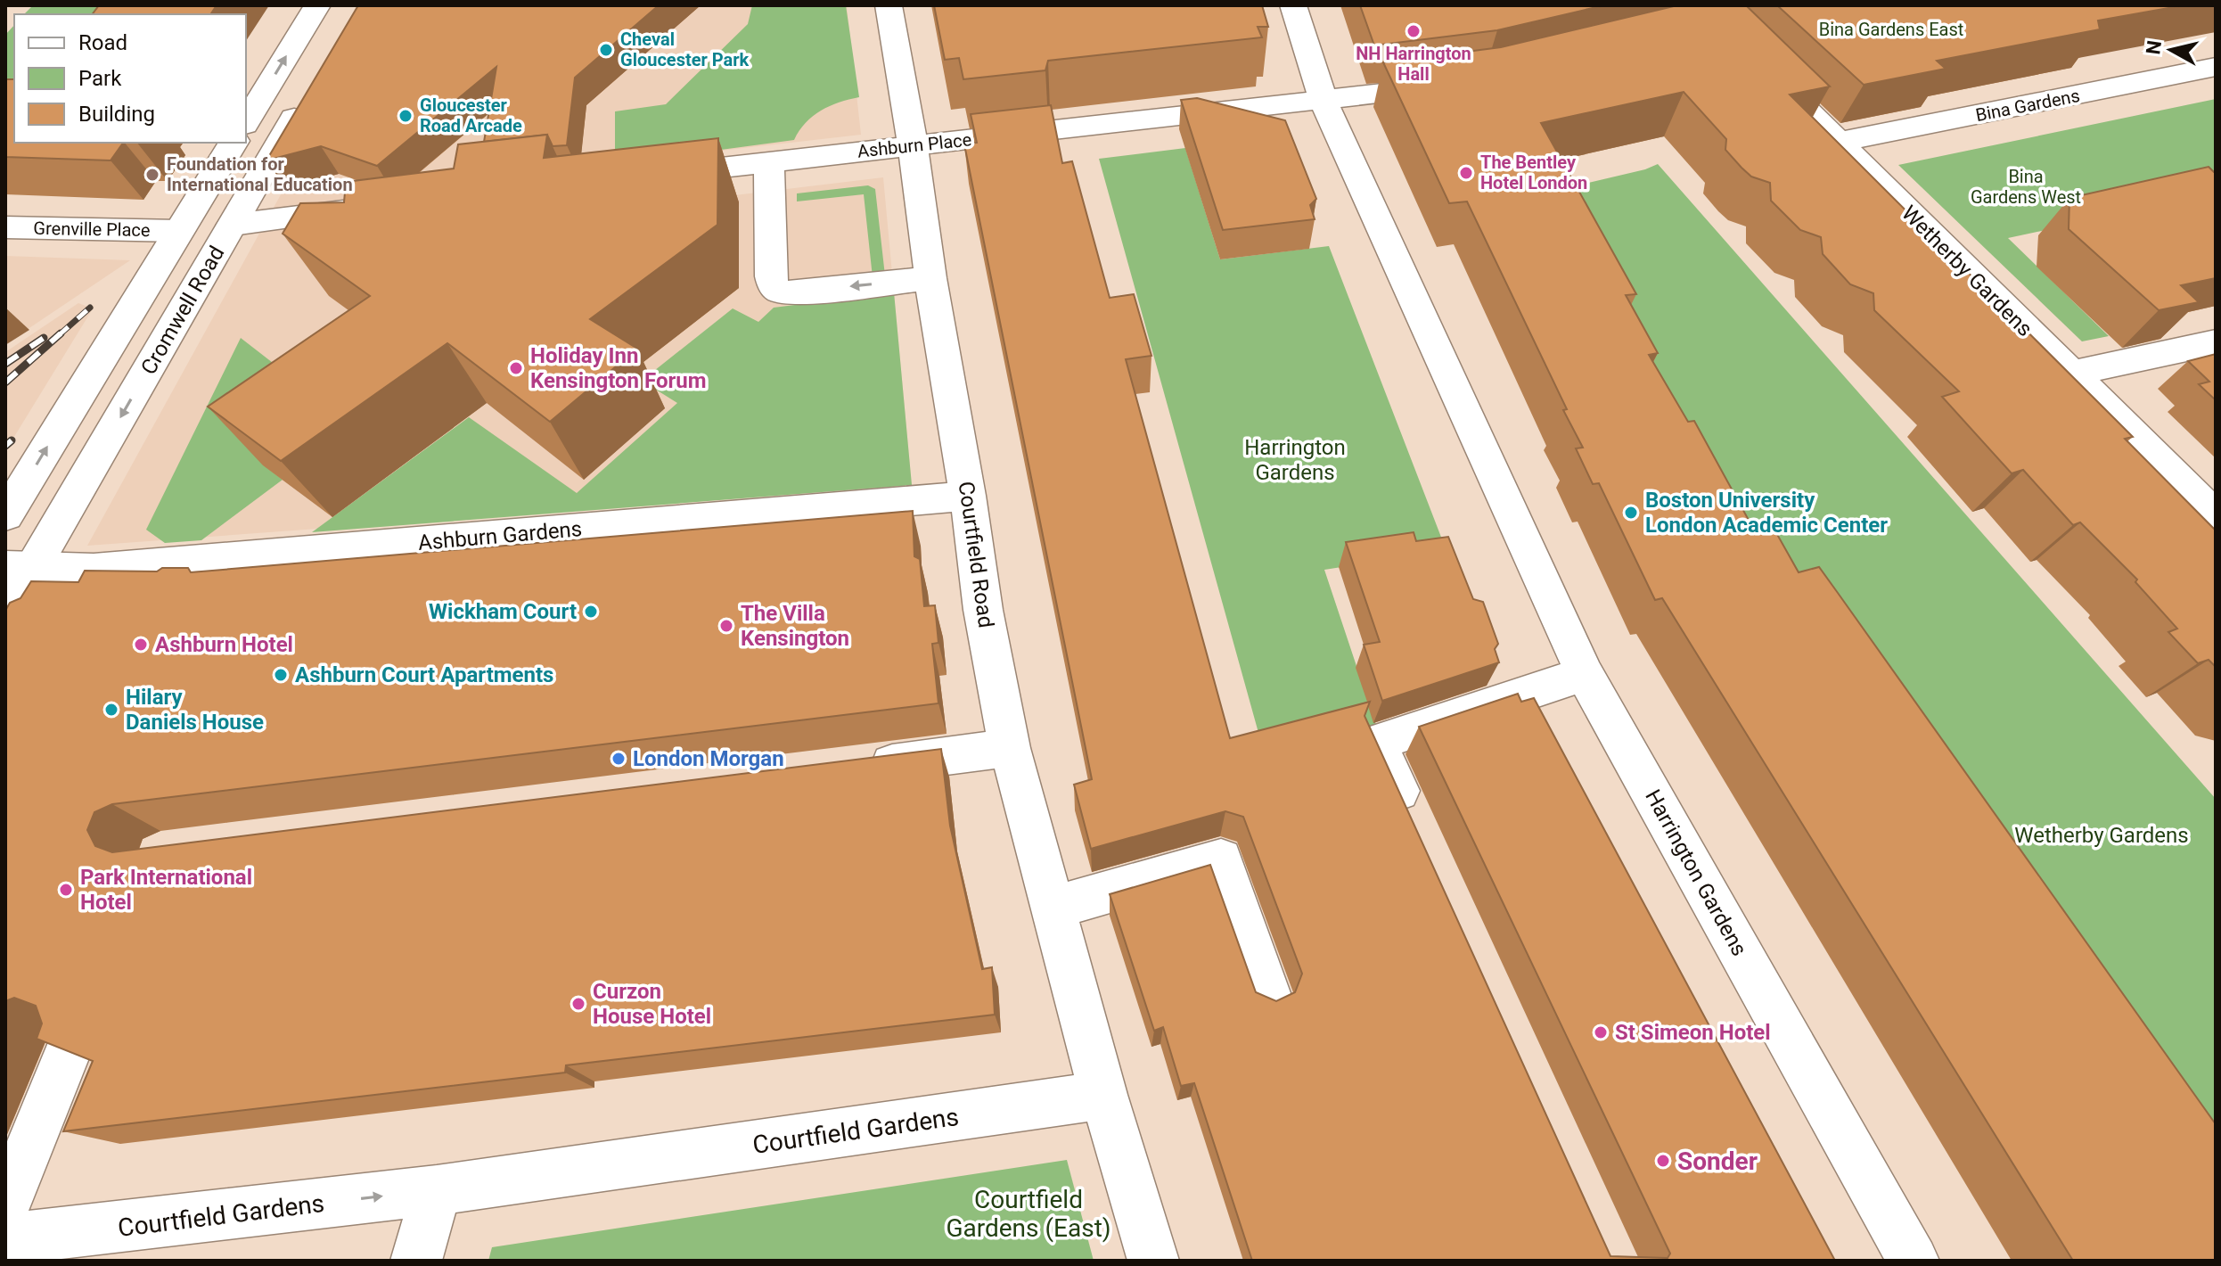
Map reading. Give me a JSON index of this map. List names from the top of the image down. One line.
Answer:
{"streets":{"main road":["Bina Gardens","Ashburn Place","Grenville Place","Wetherby Gardens","Cromwell Road","Ashburn Gardens","Courtfield Road","Harrington Gardens","Courtfield Gardens"]},"crossings":[["Bina Gardens","Wetherby Gardens"],["Ashburn Place","Courtfield Road"],["Ashburn Place","Harrington Gardens"],["Grenville Place","Cromwell Road"],["Cromwell Road","Ashburn Gardens"],["Ashburn Gardens","Courtfield Road"],["Courtfield Road","Courtfield Gardens"]],"one_way":["Courtfield Gardens"],"parks":["Bina Gardens East","Bina Gardens West","Harrington Gardens","Wetherby Gardens","Courtfield Gardens (East)"],"places":["NH Harrington Hall","Cheval Gloucester Park","Gloucester Road Arcade","The Bentley Hotel London","Foundation for International Education","Holiday Inn Kensington Forum","Boston University London Academic Center","Wickham Court","The Villa Kensington","Ashburn Hotel","Ashburn Court Apartments","Hilary Daniels House","London Morgan","Park International Hotel","Curzon House Hotel","St Simeon Hotel","Sonder"],"legend":["Road","Park","Building"],"north":"left"}
